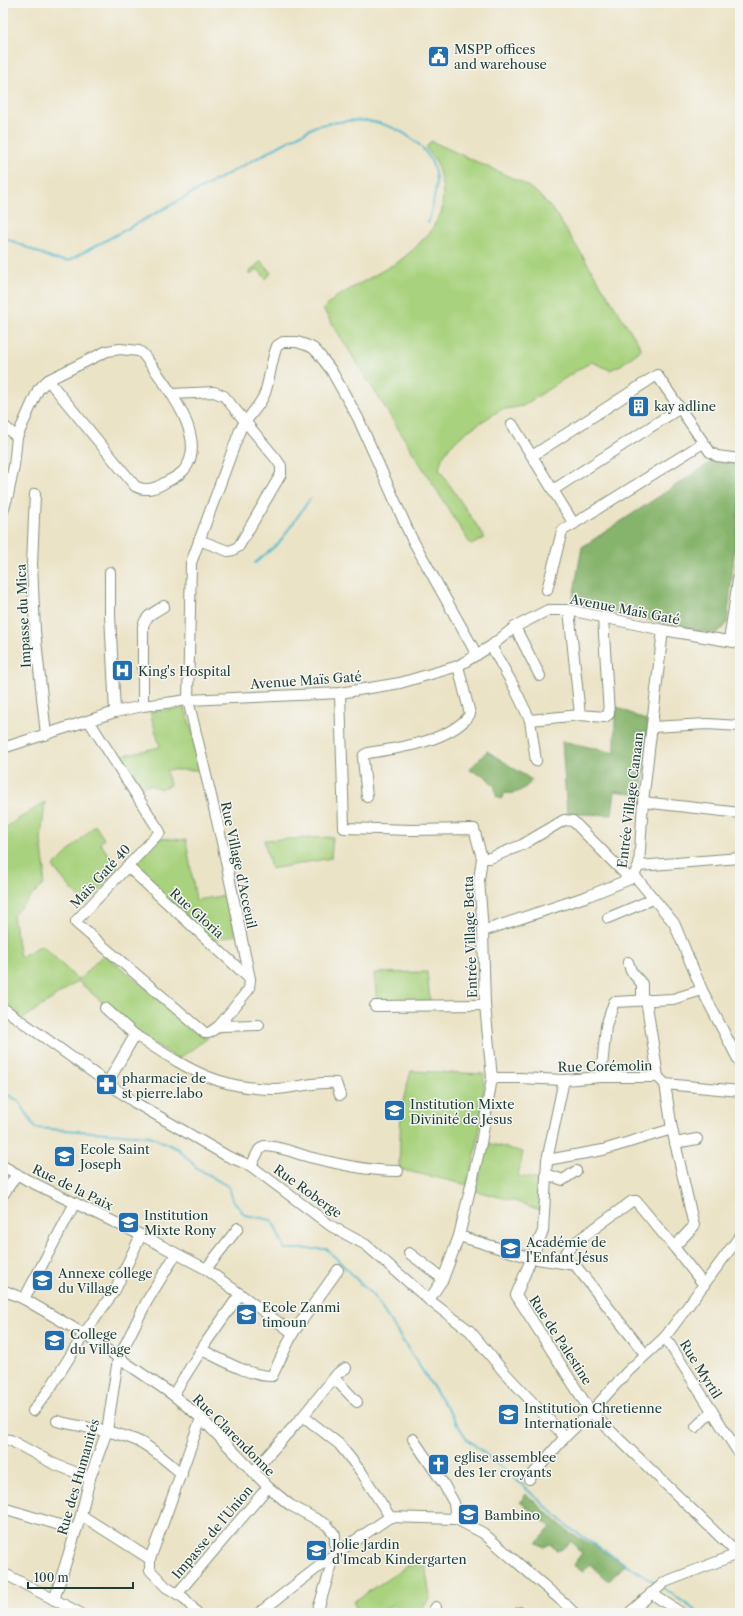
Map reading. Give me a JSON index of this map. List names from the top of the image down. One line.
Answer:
{"streets":{"street":["Avenue Maïs Gaté","Impasse du Mica","Entrée Village Canaan","Rue Village d'Acceuil","Maïs Gaté 40","Rue Gloria","Entrée Village Betta","Rue Corémolin","Rue de la Paix","Rue Roberge","Rue de Palestine","Rue Myrtil","Rue Clarendonne","Rue des Humanités","Impasse de l'Union"]},"crossings":[["Avenue Maïs Gaté","Impasse du Mica"],["Avenue Maïs Gaté","Entrée Village Canaan"],["Avenue Maïs Gaté","Rue Village d'Acceuil"],["Avenue Maïs Gaté","Maïs Gaté 40"],["Avenue Maïs Gaté","Entrée Village Betta"],["Rue Village d'Acceuil","Rue Gloria"],["Maïs Gaté 40","Rue Gloria"],["Entrée Village Betta","Rue Corémolin"],["Entrée Village Betta","Rue Roberge"],["Rue Corémolin","Rue de Palestine"],["Rue de la Paix","Rue des Humanités"],["Rue Clarendonne","Rue des Humanités"],["Rue Clarendonne","Impasse de l'Union"]],"places":{"public building":["MSPP offices and warehouse"],"building":["kay adline"],"hospital":["King's Hospital"],"pharmacy":["pharmacie de st pierre.labo"],"school or university":["Institution Mixte Divinité de Jesus","Ecole Saint Joseph","Institution Mixte Rony","Académie de l'Enfant Jésus","Annexe college du Village","Ecole Zanmi timoun","College du Village","Institution Chretienne Internationale","Bambino","Jolie Jardin d'Imcab Kindergarten"],"church":["eglise assemblee des 1er croyants"]},"scale_bar":"100 m"}
